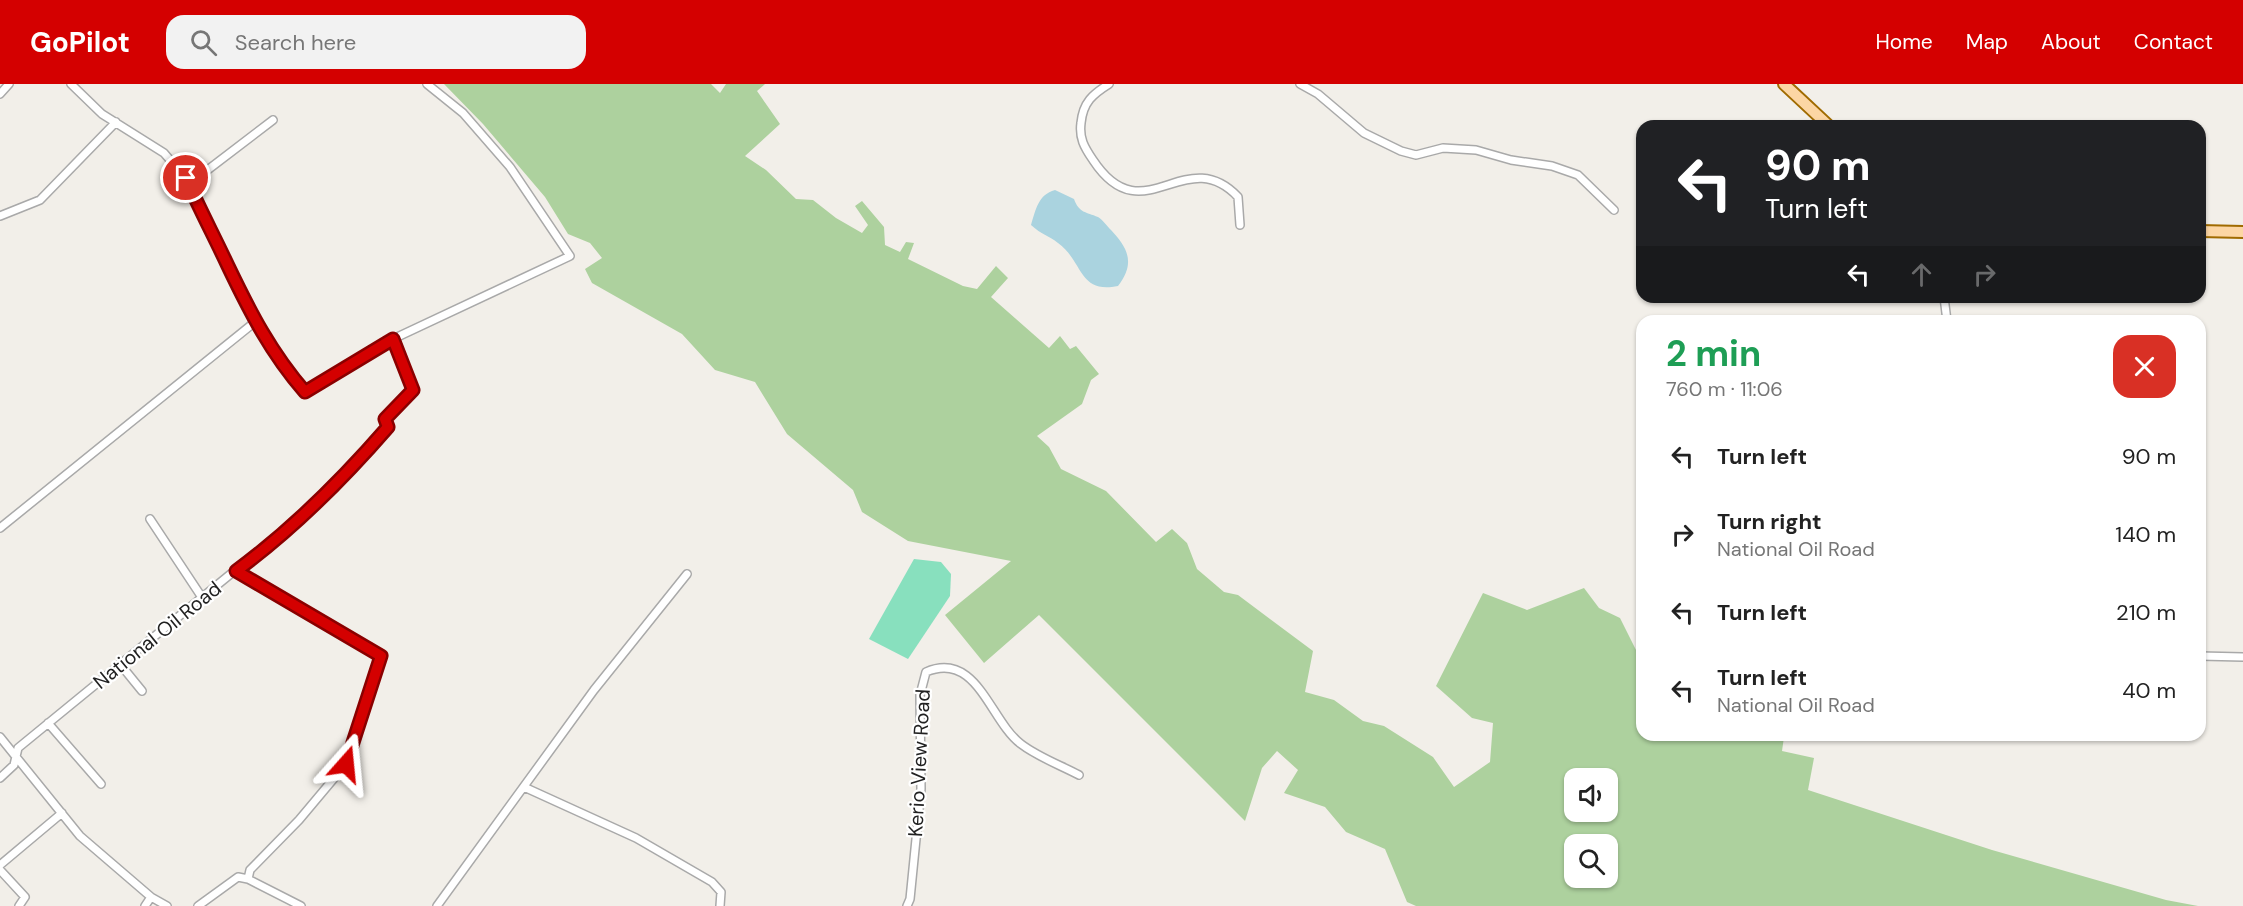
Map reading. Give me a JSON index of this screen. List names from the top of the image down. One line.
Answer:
{"streets":{"street":["National Oil Road","Kerio View Road"]},"page":{"header":"GoPilot","search":"Search here","nav":["Home","Map","About","Contact"],"turn":["90 m","Turn left"],"heading":["2 min","760 m · 11:06"],"list":[{"name":"Turn left","value":"90 m"},{"name":"Turn right","note":"National Oil Road","value":"140 m"},{"name":"Turn left","value":"210 m"},{"name":"Turn left","note":"National Oil Road","value":"40 m"}]}}
